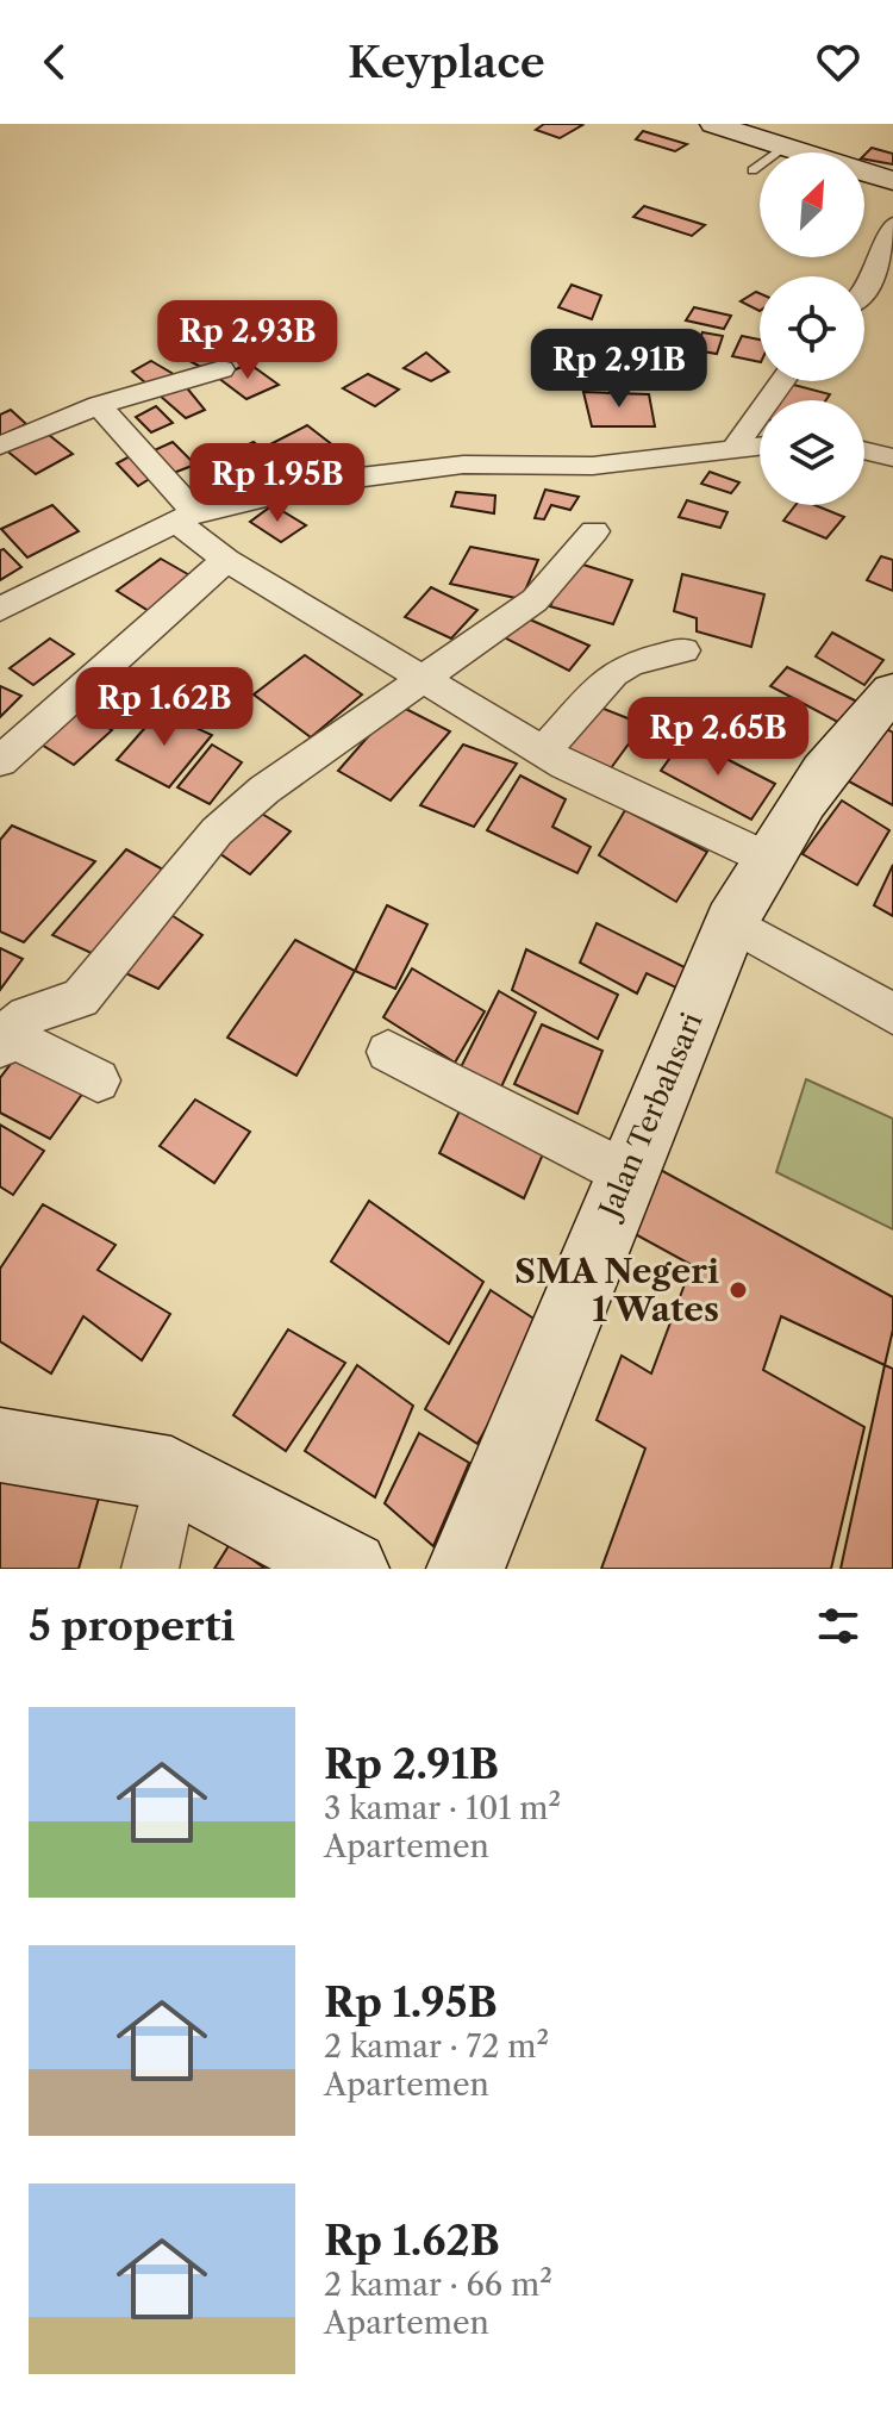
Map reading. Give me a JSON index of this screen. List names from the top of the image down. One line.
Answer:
{"streets":{"street":["Jalan Terbahsari"]},"places":["SMA Negeri 1 Wates"],"north":"top right","page":{"header":"Keyplace","price":["Rp 2.93B","Rp 2.91B","Rp 1.95B","Rp 1.62B","Rp 2.65B"],"heading":"5 properti","list":[{"name":"Rp 2.91B","note":"3 kamar · 101 m² · Apartemen"},{"name":"Rp 1.95B","note":"2 kamar · 72 m² · Apartemen"},{"name":"Rp 1.62B","note":"2 kamar · 66 m² · Apartemen"}]}}
